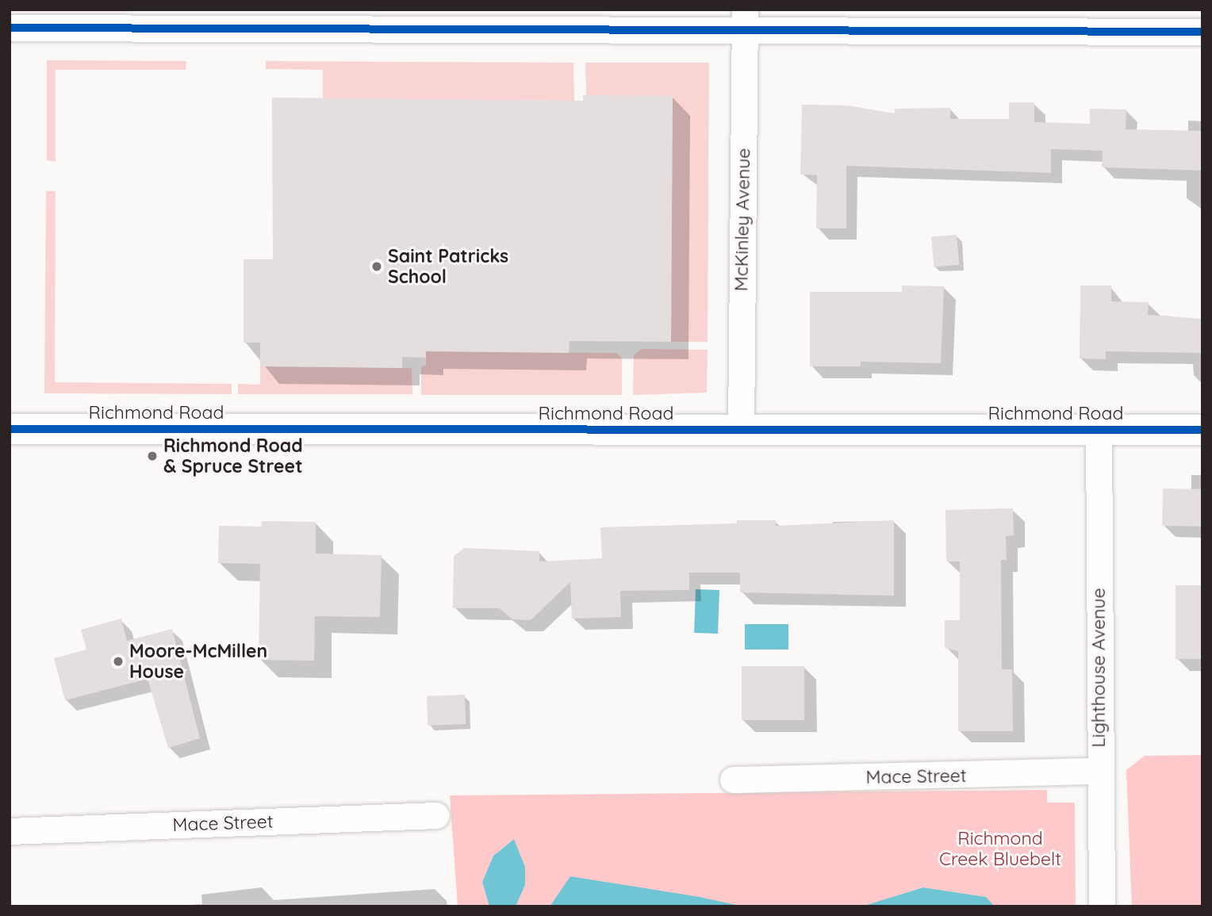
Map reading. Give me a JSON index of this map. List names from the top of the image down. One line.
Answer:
{"streets":{"street":["McKinley Avenue","Richmond Road","Lighthouse Avenue","Mace Street"]},"crossings":[["McKinley Avenue","Richmond Road"],["Richmond Road","Lighthouse Avenue"],["Lighthouse Avenue","Mace Street"]],"parks":["Richmond Creek Bluebelt"],"places":["Saint Patricks School","Richmond Road & Spruce Street","Moore-McMillen House"]}
